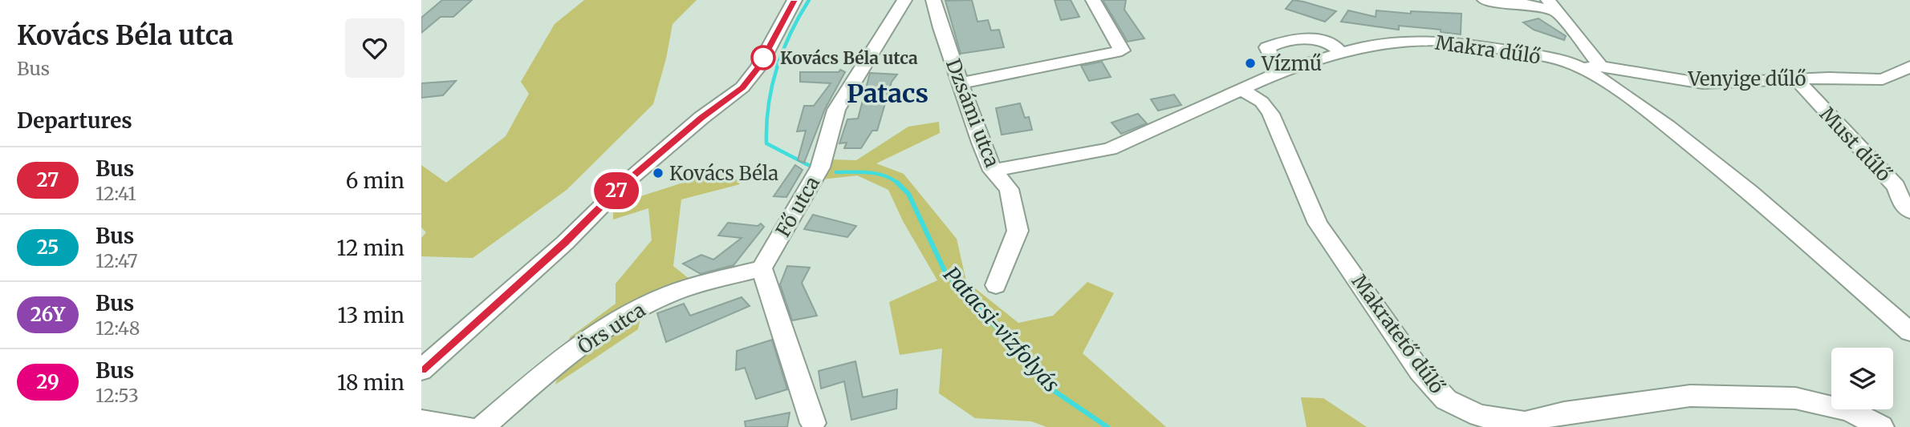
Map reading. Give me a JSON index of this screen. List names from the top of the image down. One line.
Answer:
{"streets":{"street":["Makra dűlő","Venyige dűlő","Dzsámi utca","Must dűlő","Fő utca","Örs utca","Makratető dűlő"]},"crossings":[["Makra dűlő","Venyige dűlő"],["Makra dűlő","Dzsámi utca"],["Makra dűlő","Makratető dűlő"],["Venyige dűlő","Must dűlő"],["Fő utca","Örs utca"]],"districts":["Patacs"],"water":["Patacsi-vízfolyás"],"places":["Kovács Béla utca","Vízmű","Kovács Béla"],"lines":["bus line 27"],"page":{"heading":[["Kovács Béla utca","Bus"],"Departures"],"on_map":"27","list":[{"mark":"27","name":"Bus","note":"12:41","value":"6 min"},{"mark":"25","name":"Bus","note":"12:47","value":"12 min"},{"mark":"26Y","name":"Bus","note":"12:48","value":"13 min"},{"mark":"29","name":"Bus","note":"12:53","value":"18 min"}]}}
